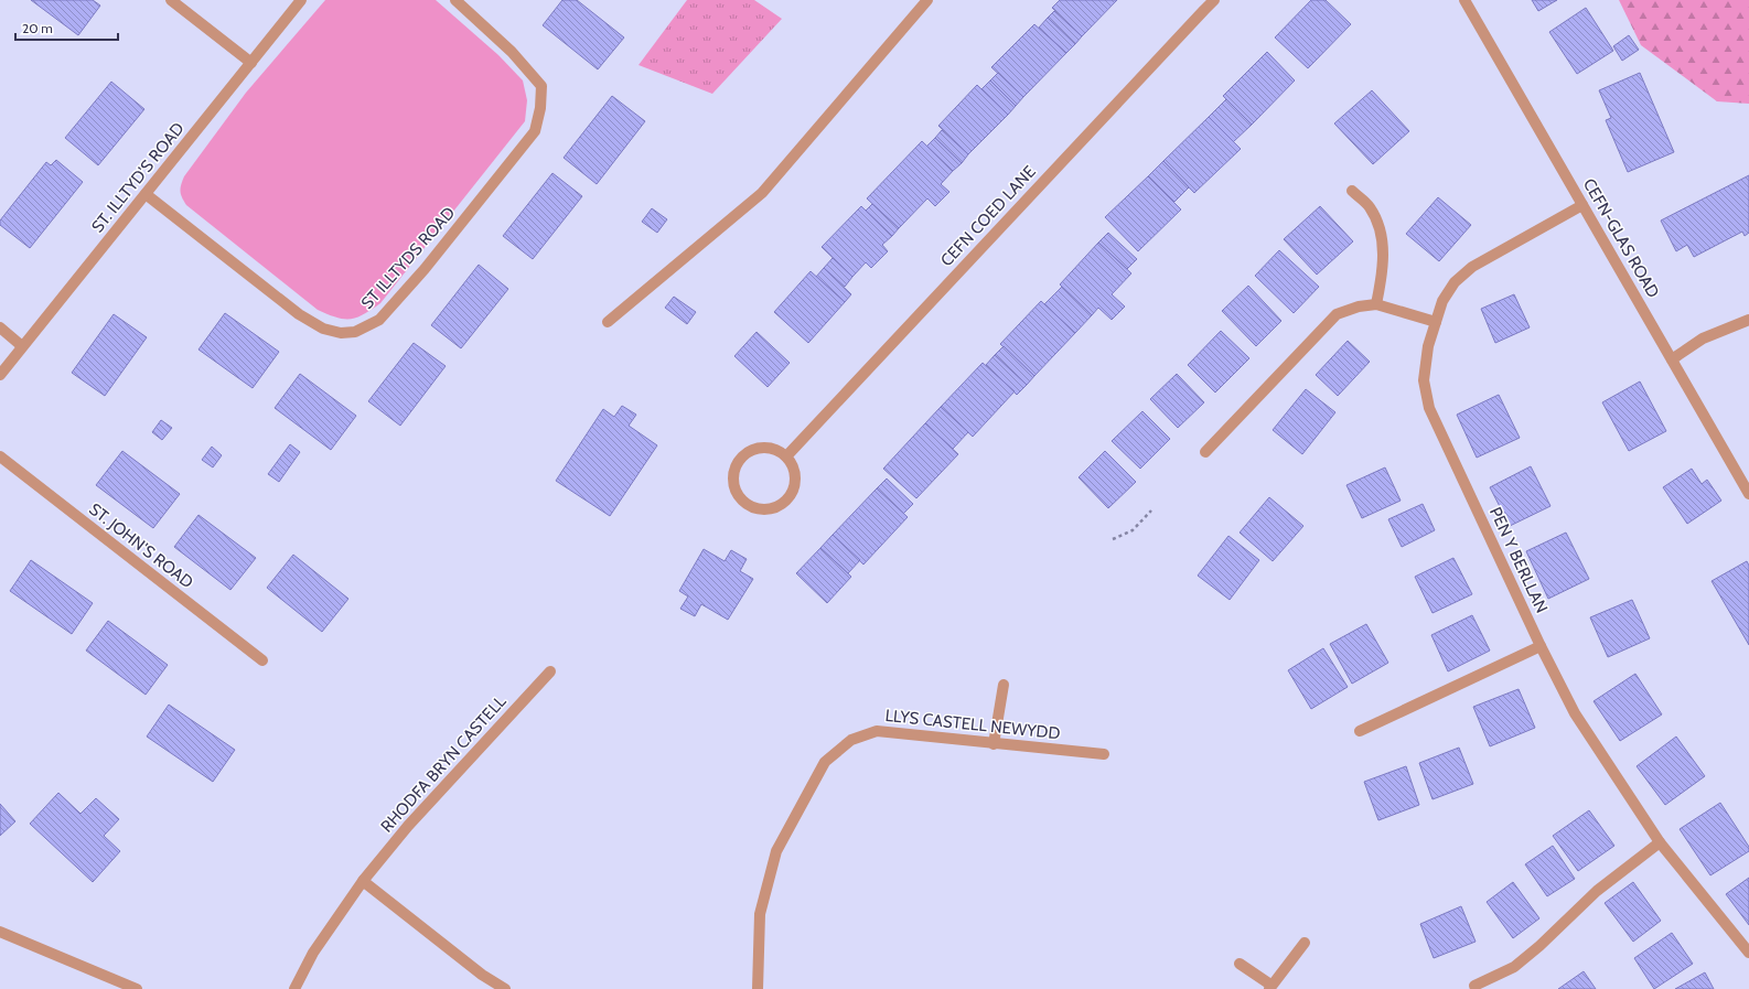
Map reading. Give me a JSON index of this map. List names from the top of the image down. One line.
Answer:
{"streets":{"street":["ST. ILLTYD'S ROAD","CEFN COED LANE","CEFN-GLAS ROAD","ST ILLTYDS ROAD","ST. JOHN'S ROAD","PEN Y BERLLAN","LLYS CASTELL NEWYDD","RHODFA BRYN CASTELL"]},"crossings":[["ST. ILLTYD'S ROAD","ST ILLTYDS ROAD"],["CEFN-GLAS ROAD","PEN Y BERLLAN"]],"scale_bar":"20 m"}
